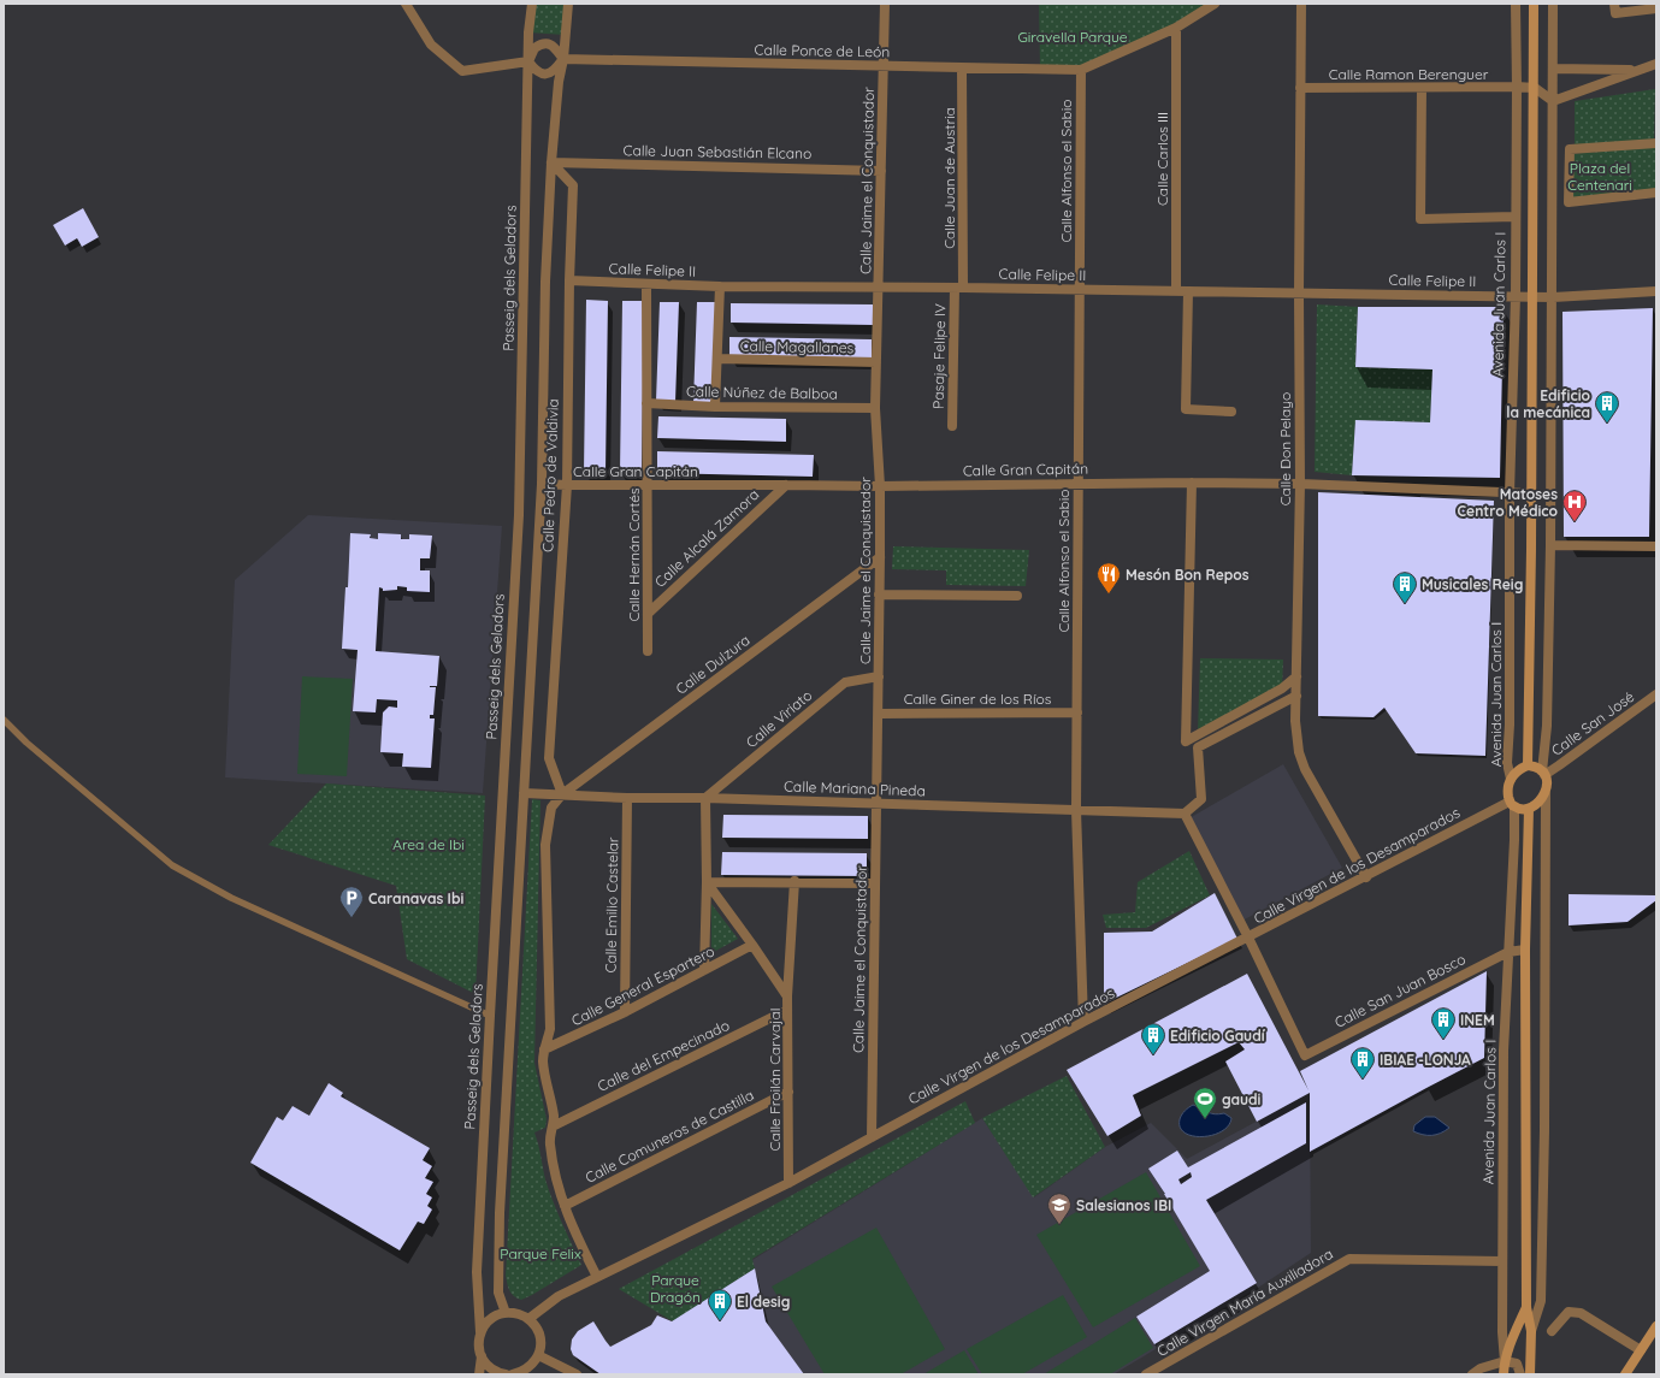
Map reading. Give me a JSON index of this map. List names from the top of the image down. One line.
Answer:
{"streets":{"street":["Calle Ponce de León","Calle Ramon Berenguer","Calle Juan Sebastián Elcano","Calle Carlos III","Calle Alfonso el Sabio","Calle Juan de Austria","Calle Jaime el Conquistador","Calle Felipe II","Passeig dels Geladors","Avenida Juan Carlos I","Calle Magallanes","Pasaje Felipe IV","Calle Núñez de Balboa","Calle Don Pelayo","Calle Gran Capitán","Calle Pedro de Valdivia","Calle Alcalá Zamora","Calle Hernán Cortés","Calle Dulzura","Calle Giner de los Ríos","Calle Viriato","Calle San José","Calle Mariana Pineda","Calle Virgen de los Desamparados","Calle Emilio Castelar","Calle General Espartero","Calle San Juan Bosco","Calle del Empecinado","Calle Froilán Carvajal","Calle Comuneros de Castilla","Calle Virgen María Auxiliadora"]},"crossings":[["Calle Ponce de León","Calle Alfonso el Sabio"],["Calle Ponce de León","Calle Juan de Austria"],["Calle Ponce de León","Calle Jaime el Conquistador"],["Calle Ponce de León","Passeig dels Geladors"],["Calle Ramon Berenguer","Avenida Juan Carlos I"],["Calle Ramon Berenguer","Calle Don Pelayo"],["Calle Juan Sebastián Elcano","Calle Jaime el Conquistador"],["Calle Juan Sebastián Elcano","Calle Pedro de Valdivia"],["Calle Carlos III","Calle Felipe II"],["Calle Alfonso el Sabio","Calle Felipe II"],["Calle Alfonso el Sabio","Calle Gran Capitán"],["Calle Alfonso el Sabio","Calle Giner de los Ríos"],["Calle Alfonso el Sabio","Calle Mariana Pineda"],["Calle Alfonso el Sabio","Calle Virgen de los Desamparados"],["Calle Juan de Austria","Calle Felipe II"],["Calle Juan de Austria","Pasaje Felipe IV"],["Calle Jaime el Conquistador","Calle Felipe II"],["Calle Jaime el Conquistador","Calle Magallanes"],["Calle Jaime el Conquistador","Calle Núñez de Balboa"],["Calle Jaime el Conquistador","Calle Gran Capitán"],["Calle Jaime el Conquistador","Calle Dulzura"],["Calle Jaime el Conquistador","Calle Giner de los Ríos"],["Calle Jaime el Conquistador","Calle Viriato"],["Calle Jaime el Conquistador","Calle Mariana Pineda"],["Calle Jaime el Conquistador","Calle Virgen de los Desamparados"],["Calle Felipe II","Avenida Juan Carlos I"],["Calle Felipe II","Pasaje Felipe IV"],["Calle Felipe II","Calle Don Pelayo"],["Calle Felipe II","Calle Pedro de Valdivia"],["Calle Felipe II","Calle Hernán Cortés"],["Avenida Juan Carlos I","Calle Gran Capitán"],["Avenida Juan Carlos I","Calle San José"],["Avenida Juan Carlos I","Calle Virgen de los Desamparados"],["Avenida Juan Carlos I","Calle San Juan Bosco"],["Avenida Juan Carlos I","Calle Virgen María Auxiliadora"],["Calle Núñez de Balboa","Calle Hernán Cortés"],["Calle Don Pelayo","Calle Gran Capitán"],["Calle Don Pelayo","Calle Virgen de los Desamparados"],["Calle Gran Capitán","Calle Pedro de Valdivia"],["Calle Gran Capitán","Calle Alcalá Zamora"],["Calle Gran Capitán","Calle Hernán Cortés"],["Calle Pedro de Valdivia","Calle Dulzura"],["Calle Pedro de Valdivia","Calle Mariana Pineda"],["Calle Alcalá Zamora","Calle Hernán Cortés"],["Calle Dulzura","Calle Mariana Pineda"],["Calle Viriato","Calle Mariana Pineda"],["Calle San José","Calle Virgen de los Desamparados"],["Calle Mariana Pineda","Calle Emilio Castelar"],["Calle Virgen de los Desamparados","Calle San Juan Bosco"],["Calle Virgen de los Desamparados","Calle Froilán Carvajal"],["Calle Emilio Castelar","Calle General Espartero"],["Calle General Espartero","Calle Froilán Carvajal"],["Calle del Empecinado","Calle Froilán Carvajal"],["Calle Froilán Carvajal","Calle Comuneros de Castilla"]],"parks":["Giravella Parque","Plaza del Centenari","Area de Ibi","Parque Felix","Parque Dragón"],"places":{"building":["Edificio la mecánica","Musicales Reig","INEM","Edificio Gaudí","IBIAE -LONJA","El desig"],"hospital":["Matoses Centro Médico"],"restaurant":["Mesón Bon Repos"],"parking":["Caranavas Ibi"],"sports":["gaudi"],"school or university":["Salesianos IBI"]}}
